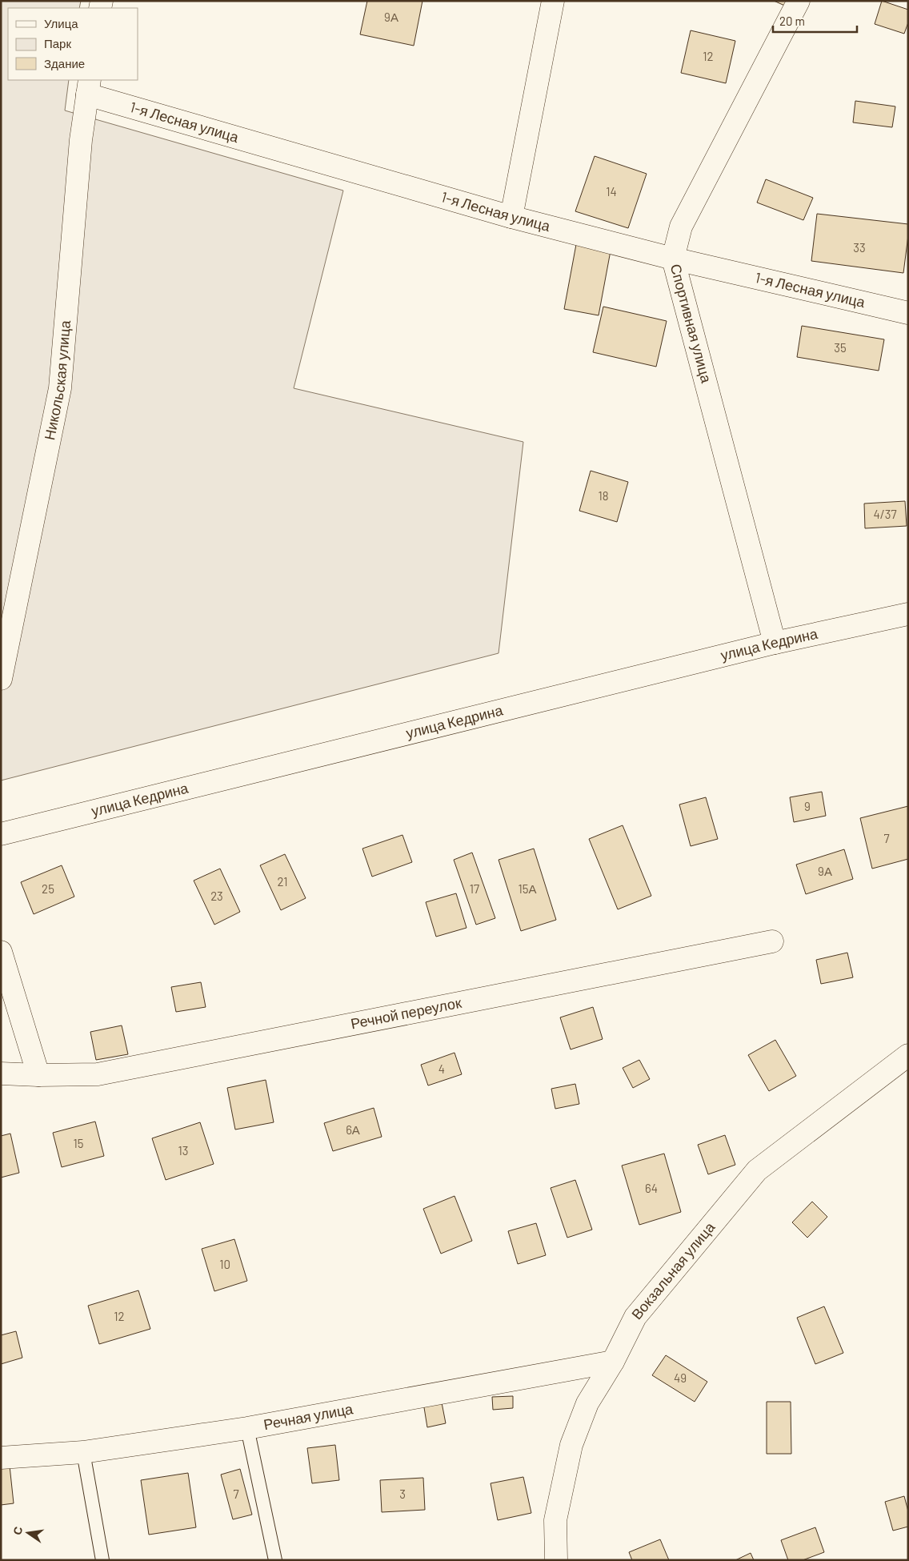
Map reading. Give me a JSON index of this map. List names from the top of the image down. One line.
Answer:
{"streets":{"street":["1-я Лесная улица","Спортивная улица","Никольская улица","улица Кедрина","Речной переулок","Вокзальная улица","Речная улица"]},"crossings":[["1-я Лесная улица","Спортивная улица"],["1-я Лесная улица","Никольская улица"],["Спортивная улица","улица Кедрина"],["Вокзальная улица","Речная улица"]],"house_numbers":["9А","12","14","33","35","18","4/37","9","7","9А","21","25","17","15А","23","4","6А","15","13","64","10","12","49","7","3"],"legend":["Улица","Парк","Здание"],"scale_bar":"20 m","north":"left"}
